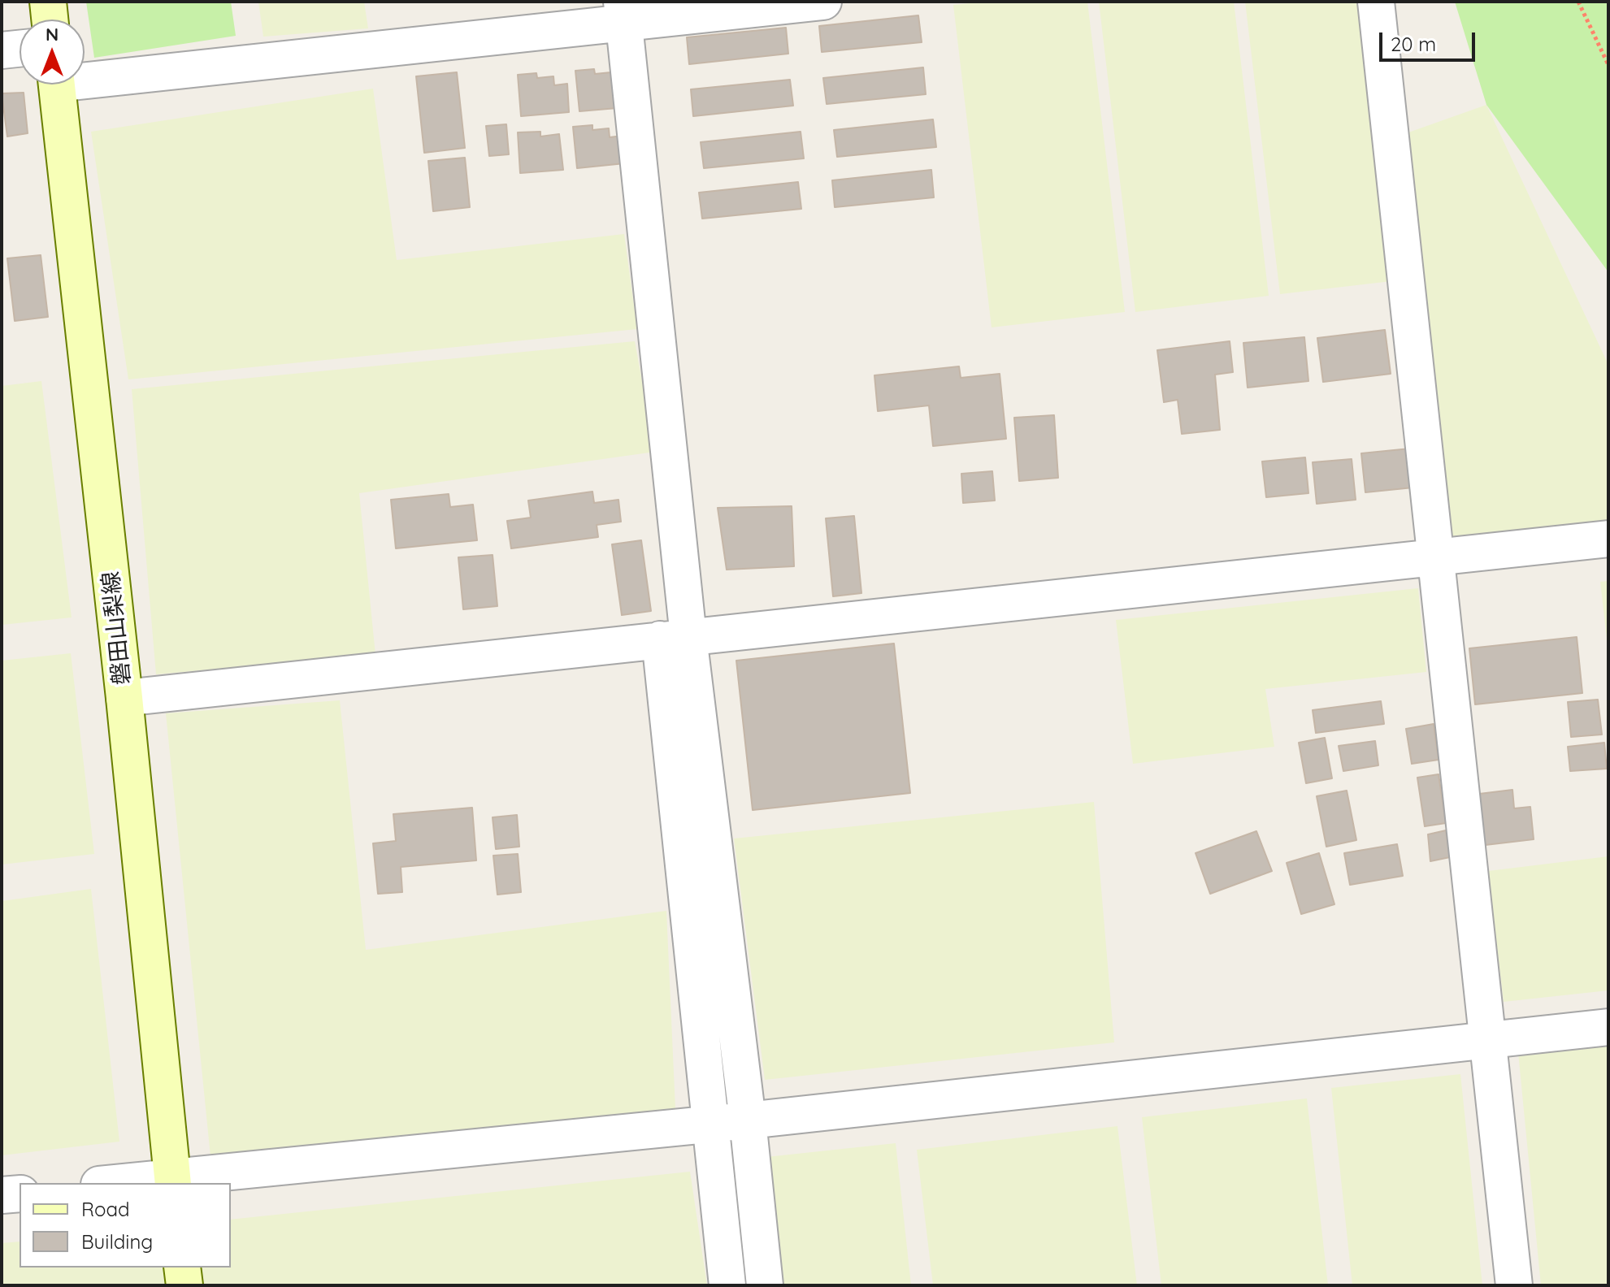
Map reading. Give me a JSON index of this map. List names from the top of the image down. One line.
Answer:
{"streets":{"main road":["磐田山梨線"]},"legend":["Road","Building"],"scale_bar":"20 m","north":"top"}
